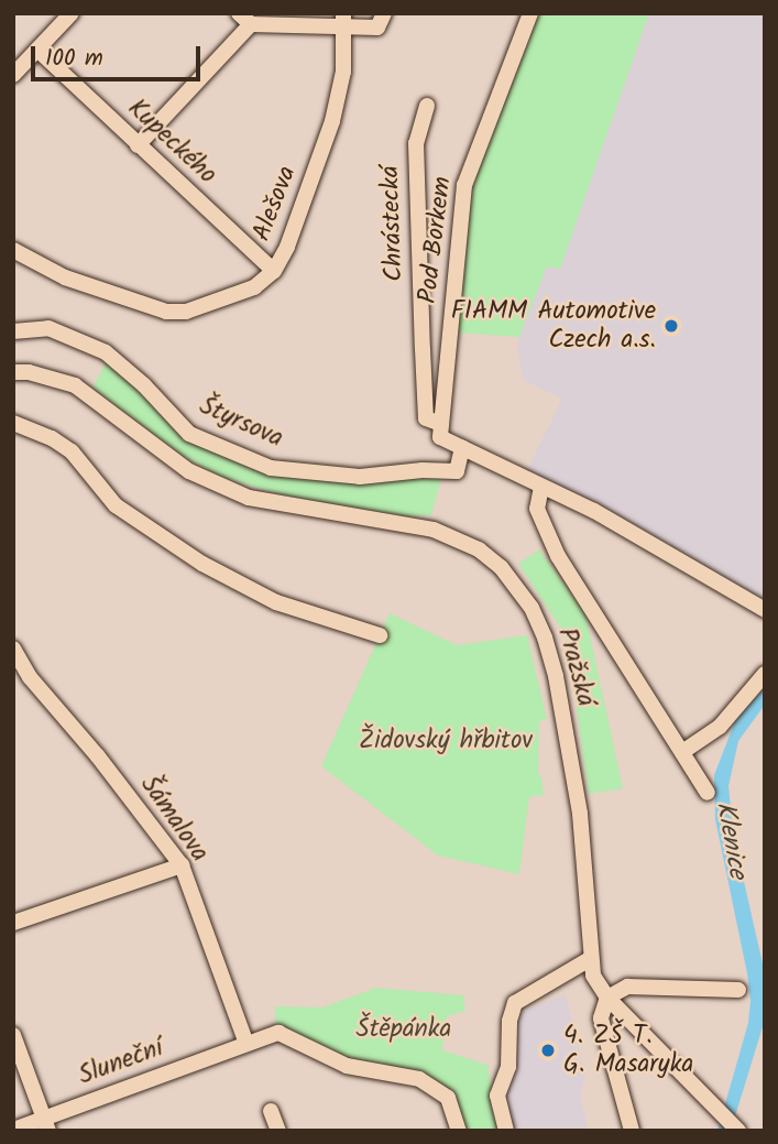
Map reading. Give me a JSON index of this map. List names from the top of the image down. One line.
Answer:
{"streets":{"street":["Kupeckého","Alešova","Chrástecká","Pod Borkem","Štyrsova","Pražská","Šámalova","Sluneční"]},"crossings":[["Kupeckého","Alešova"],["Chrástecká","Pod Borkem"],["Šámalova","Sluneční"]],"water":["Klenice"],"parks":["Židovský hřbitov","Štěpánka"],"places":["FIAMM Automotive Czech a.s.","4. ZŠ T. G. Masaryka"],"scale_bar":"100 m"}
